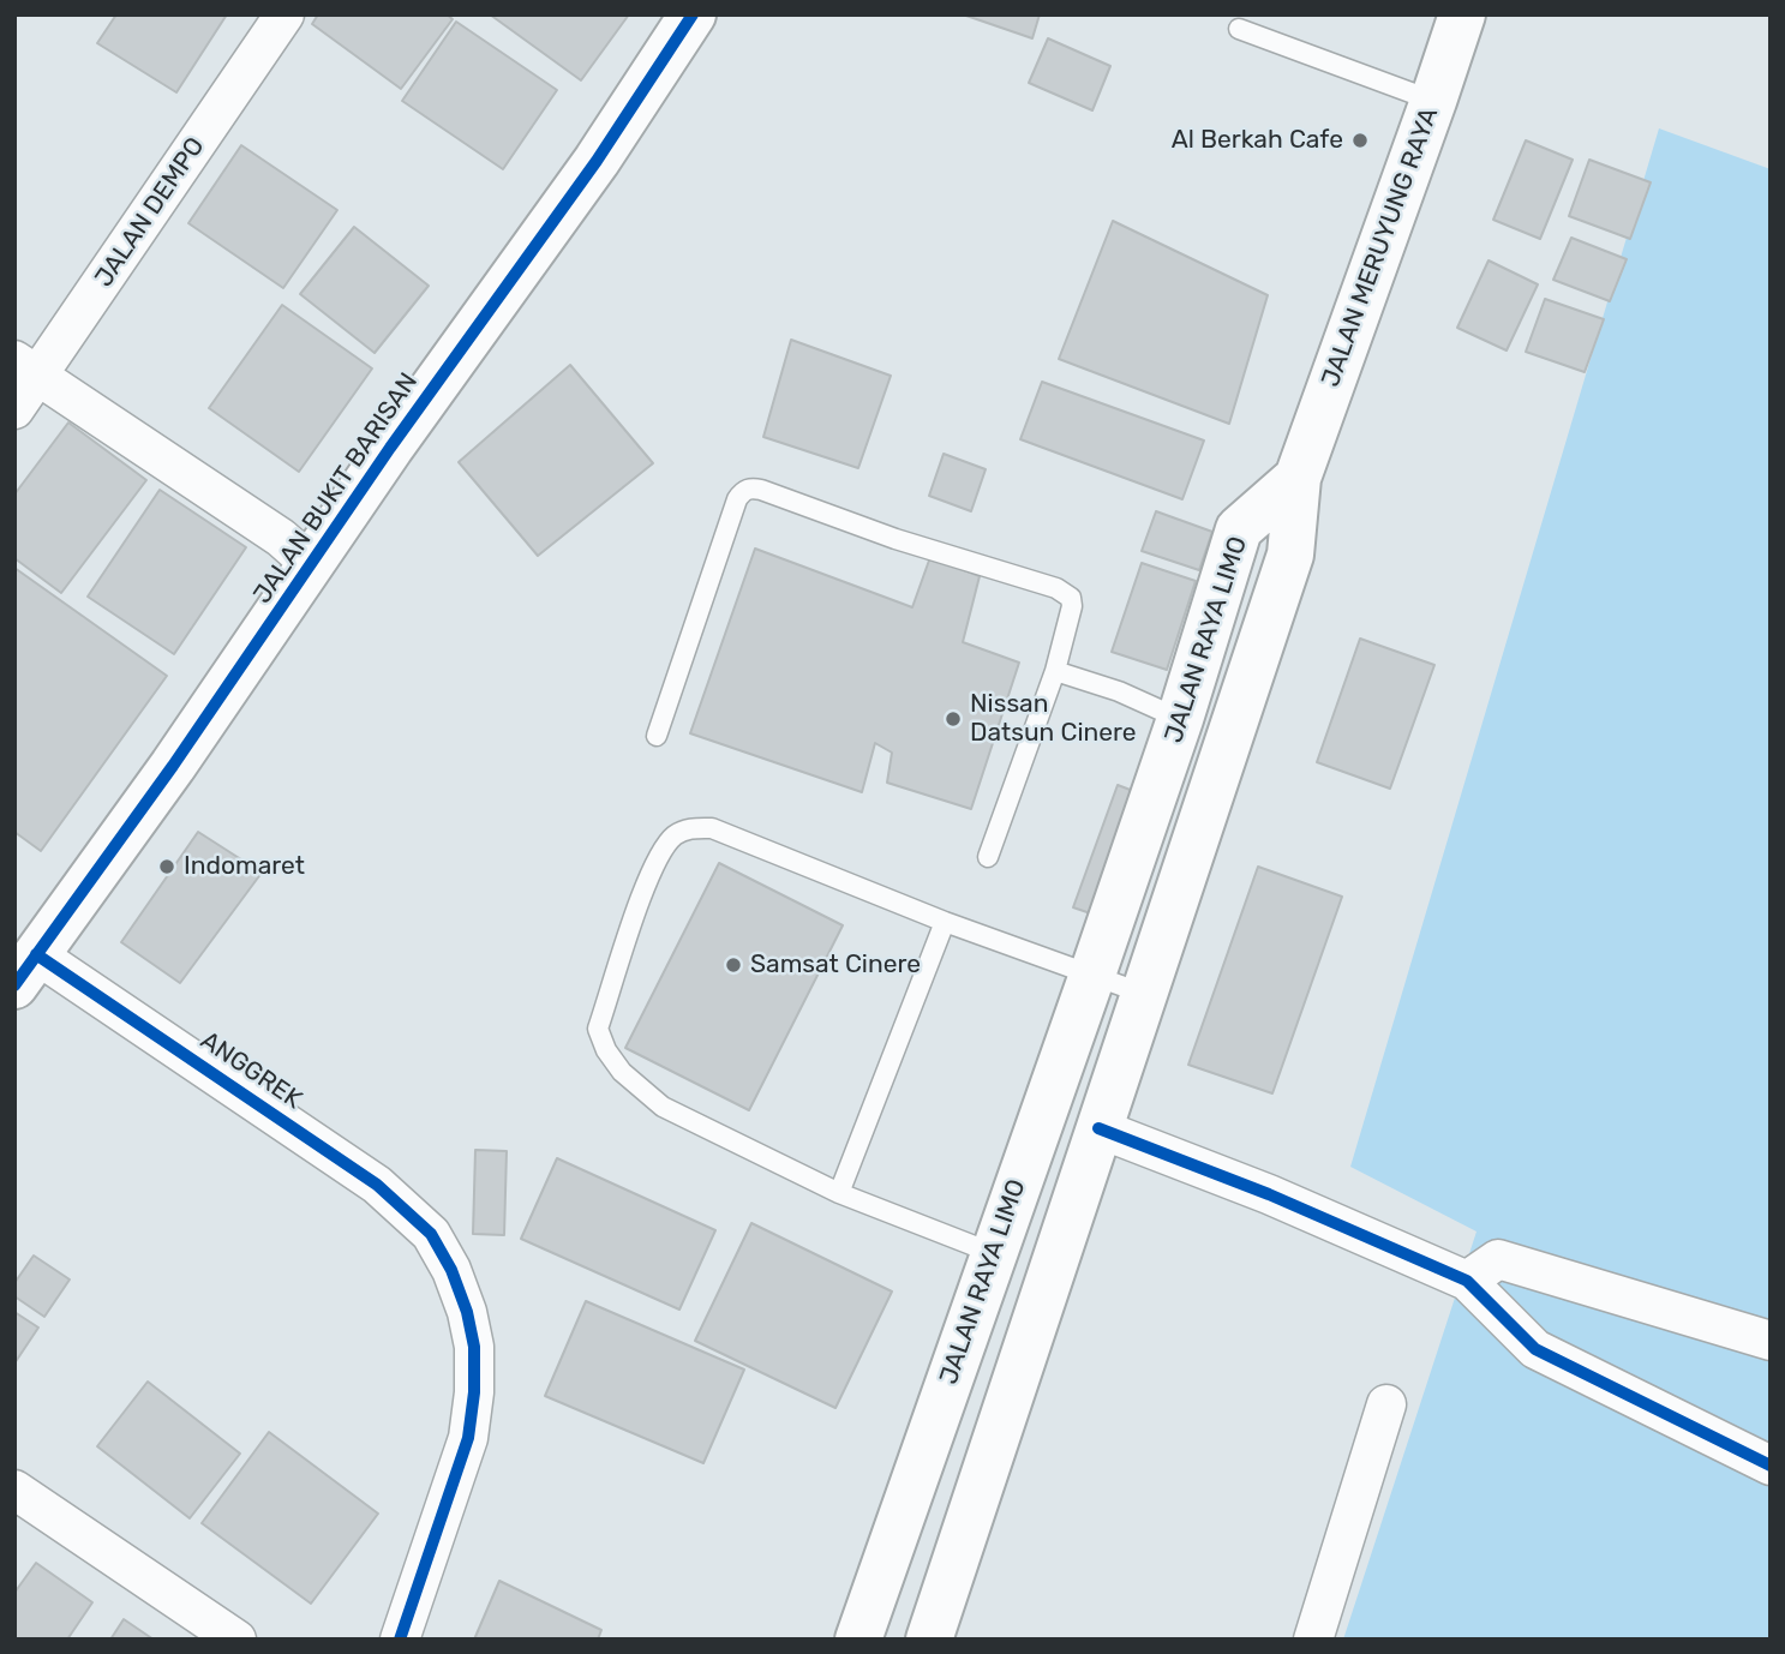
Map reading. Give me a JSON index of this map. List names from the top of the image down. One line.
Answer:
{"streets":{"main road":["JALAN MERUYUNG RAYA","JALAN BUKIT BARISAN","JALAN RAYA LIMO"],"street":["JALAN DEMPO","ANGGREK"]},"crossings":[["JALAN MERUYUNG RAYA","JALAN RAYA LIMO"],["JALAN BUKIT BARISAN","ANGGREK"]],"places":["Al Berkah Cafe","Nissan Datsun Cinere","Indomaret","Samsat Cinere"]}
